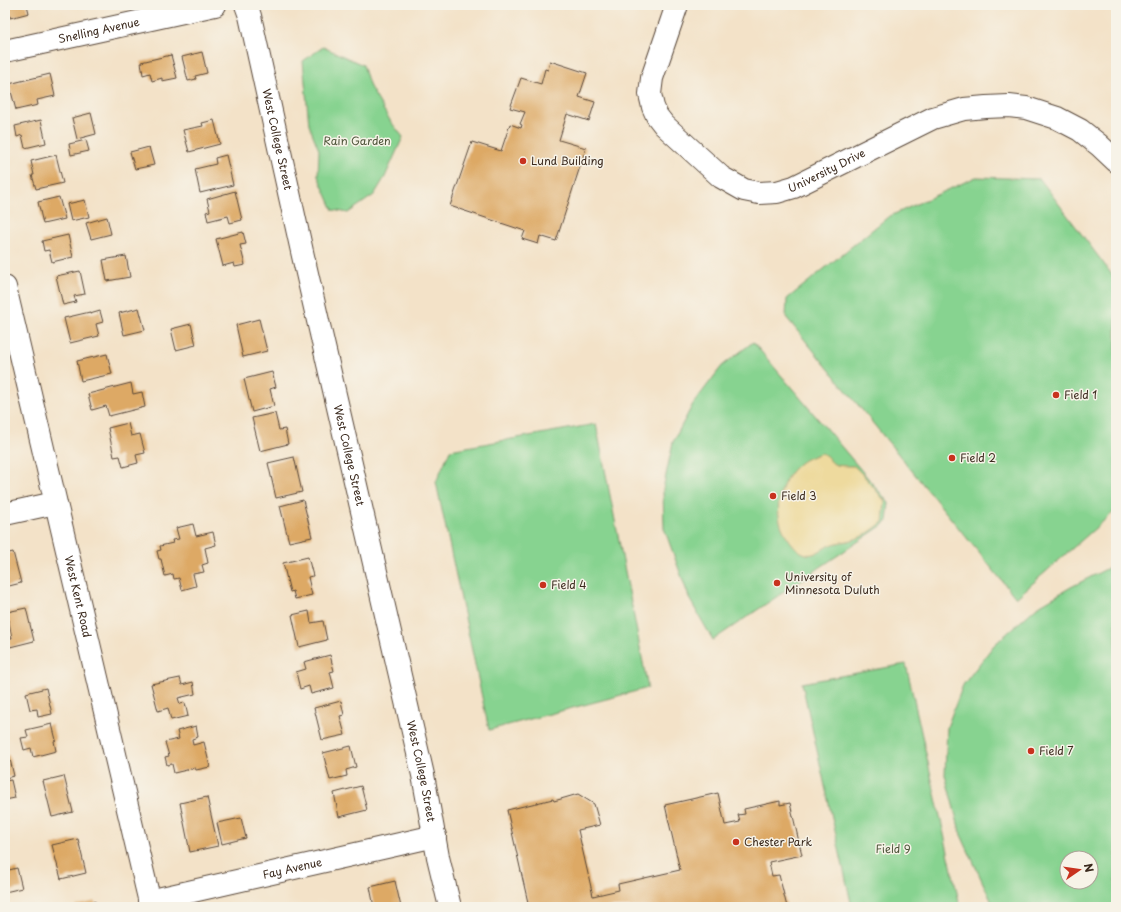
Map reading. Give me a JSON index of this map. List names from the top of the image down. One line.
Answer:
{"streets":{"street":["Snelling Avenue","West College Street","University Drive","West Kent Road","Fay Avenue"]},"crossings":[["West College Street","Fay Avenue"],["West Kent Road","Fay Avenue"]],"parks":["Rain Garden","Field 9"],"places":["Lund Building","Field 1","Field 2","Field 3","University of Minnesota Duluth","Field 4","Field 7","Chester Park"],"north":"right"}
